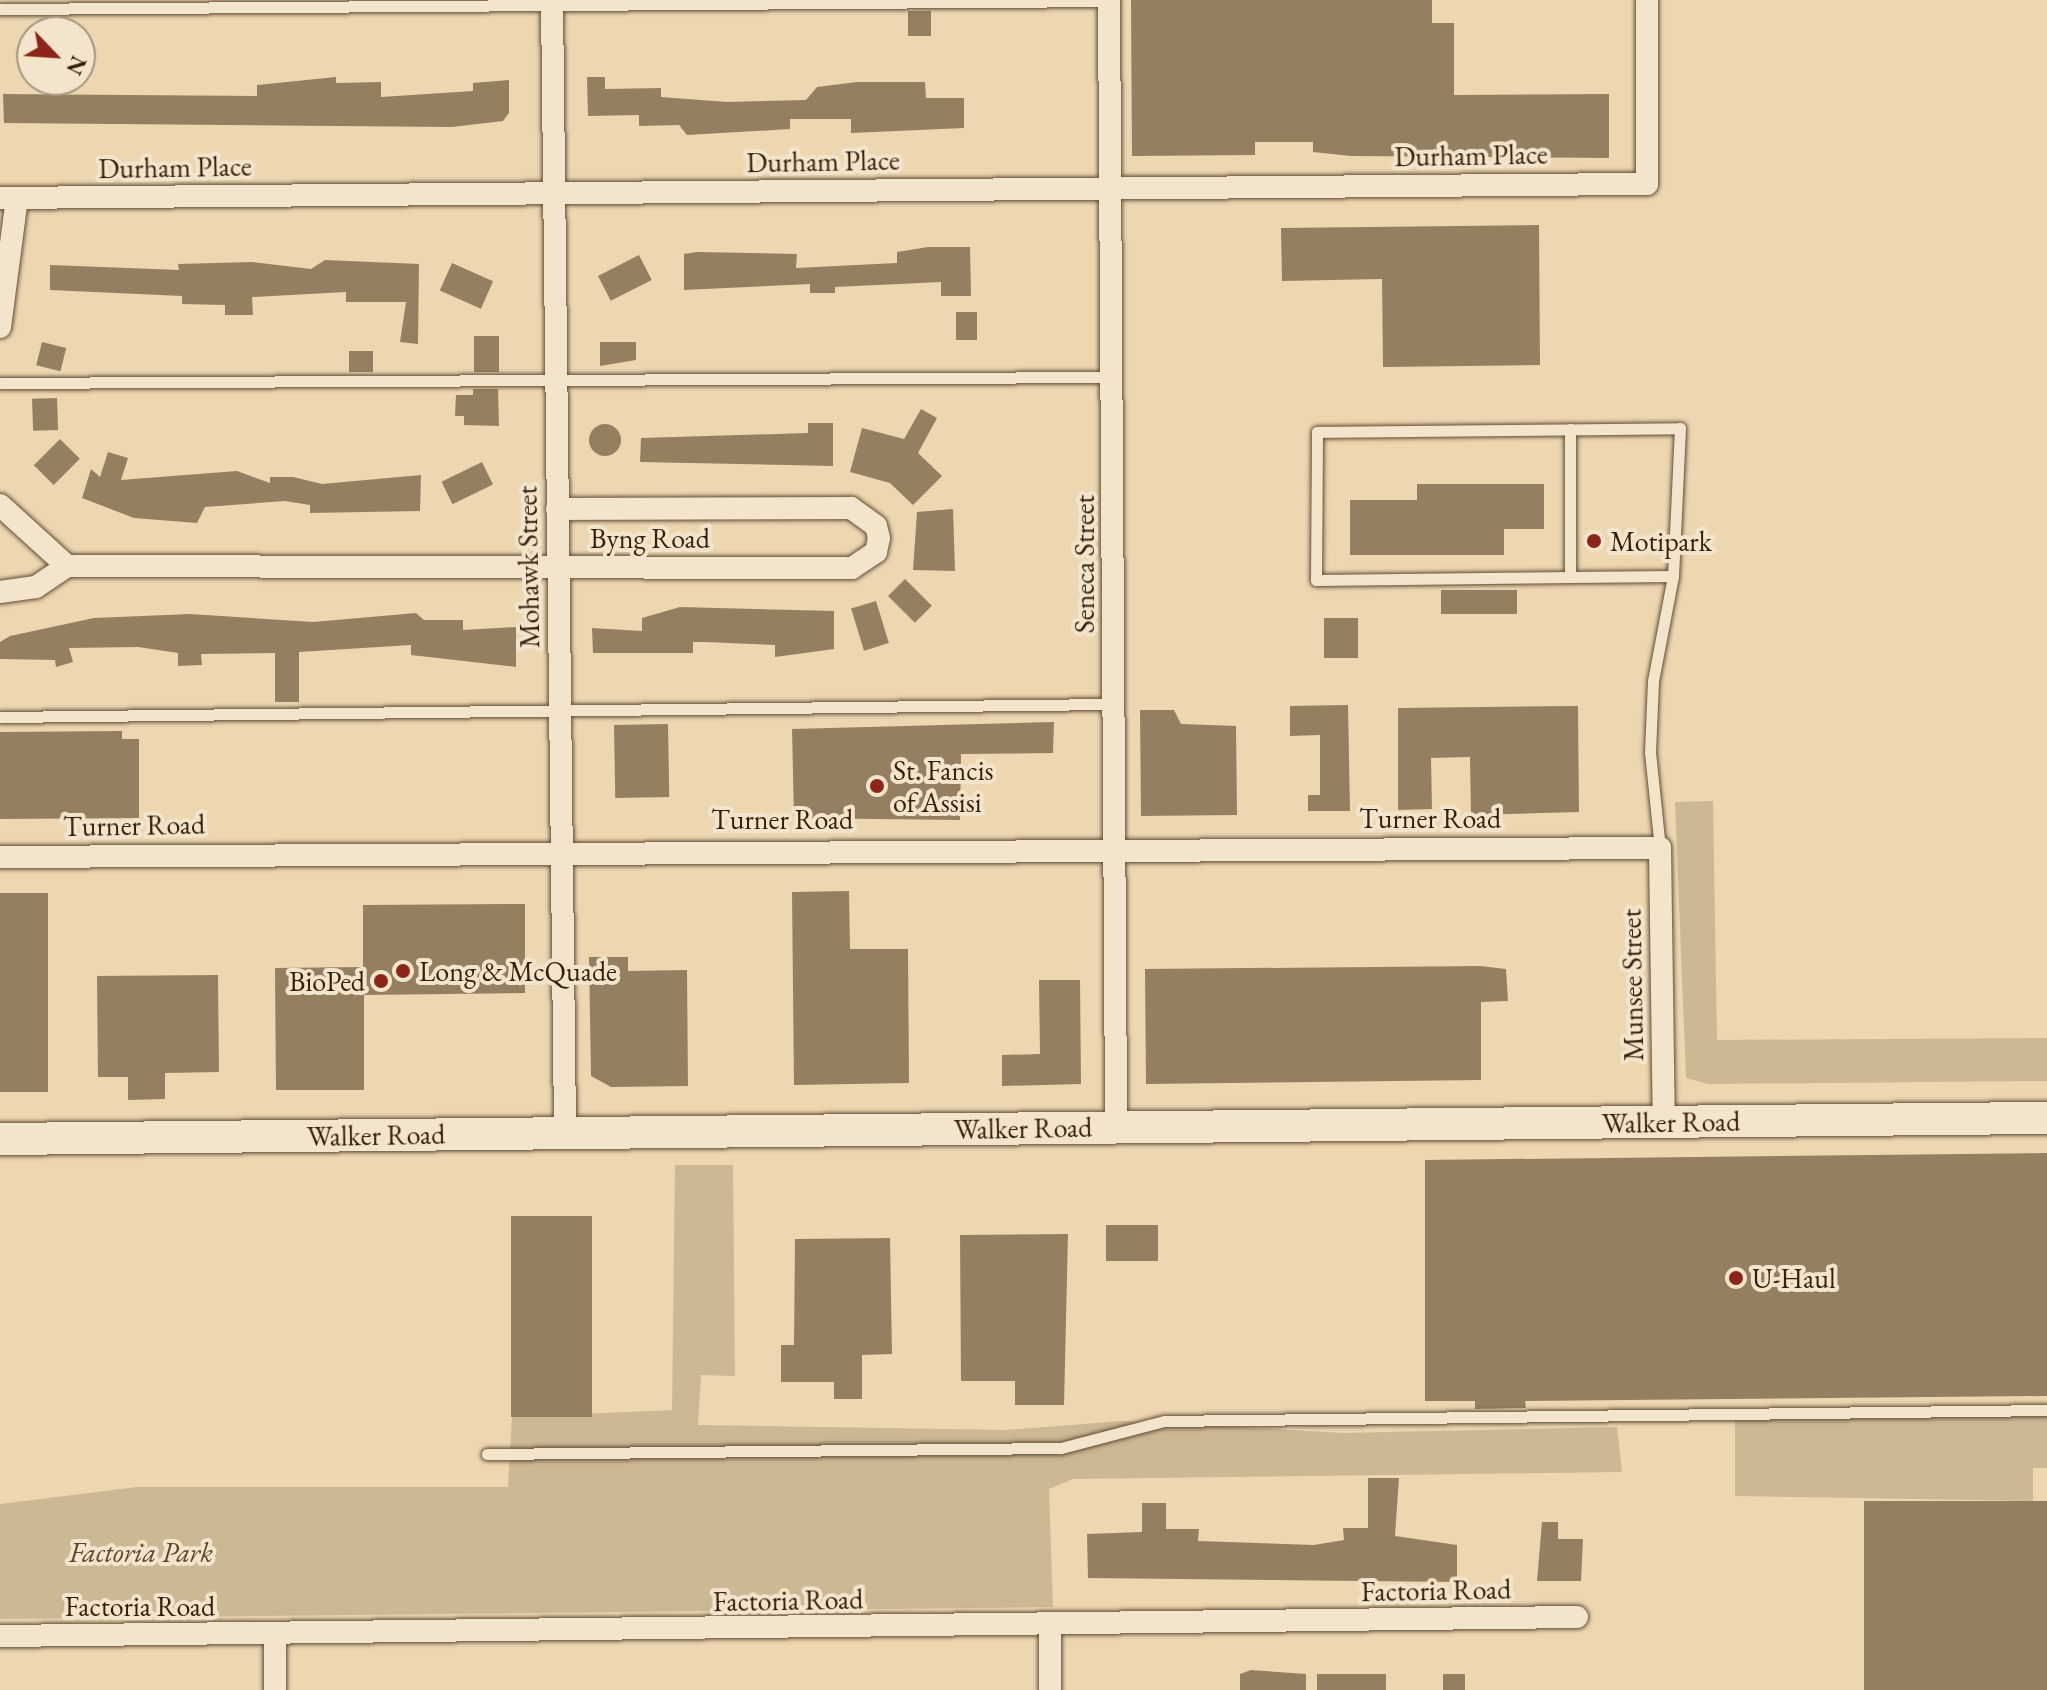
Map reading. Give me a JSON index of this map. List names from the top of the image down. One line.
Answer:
{"streets":{"main road":["Walker Road"],"street":["Durham Place","Byng Road","Seneca Street","Mohawk Street","Turner Road","Munsee Street","Factoria Road"]},"crossings":[["Durham Place","Seneca Street"],["Durham Place","Mohawk Street"],["Byng Road","Mohawk Street"],["Seneca Street","Turner Road"],["Seneca Street","Walker Road"],["Mohawk Street","Turner Road"],["Mohawk Street","Walker Road"],["Turner Road","Munsee Street"],["Munsee Street","Walker Road"]],"parks":["Factoria Park"],"places":["Motipark","St. Fancis of Assisi","Long & McQuade","BioPed","U-Haul"],"north":"bottom right"}
